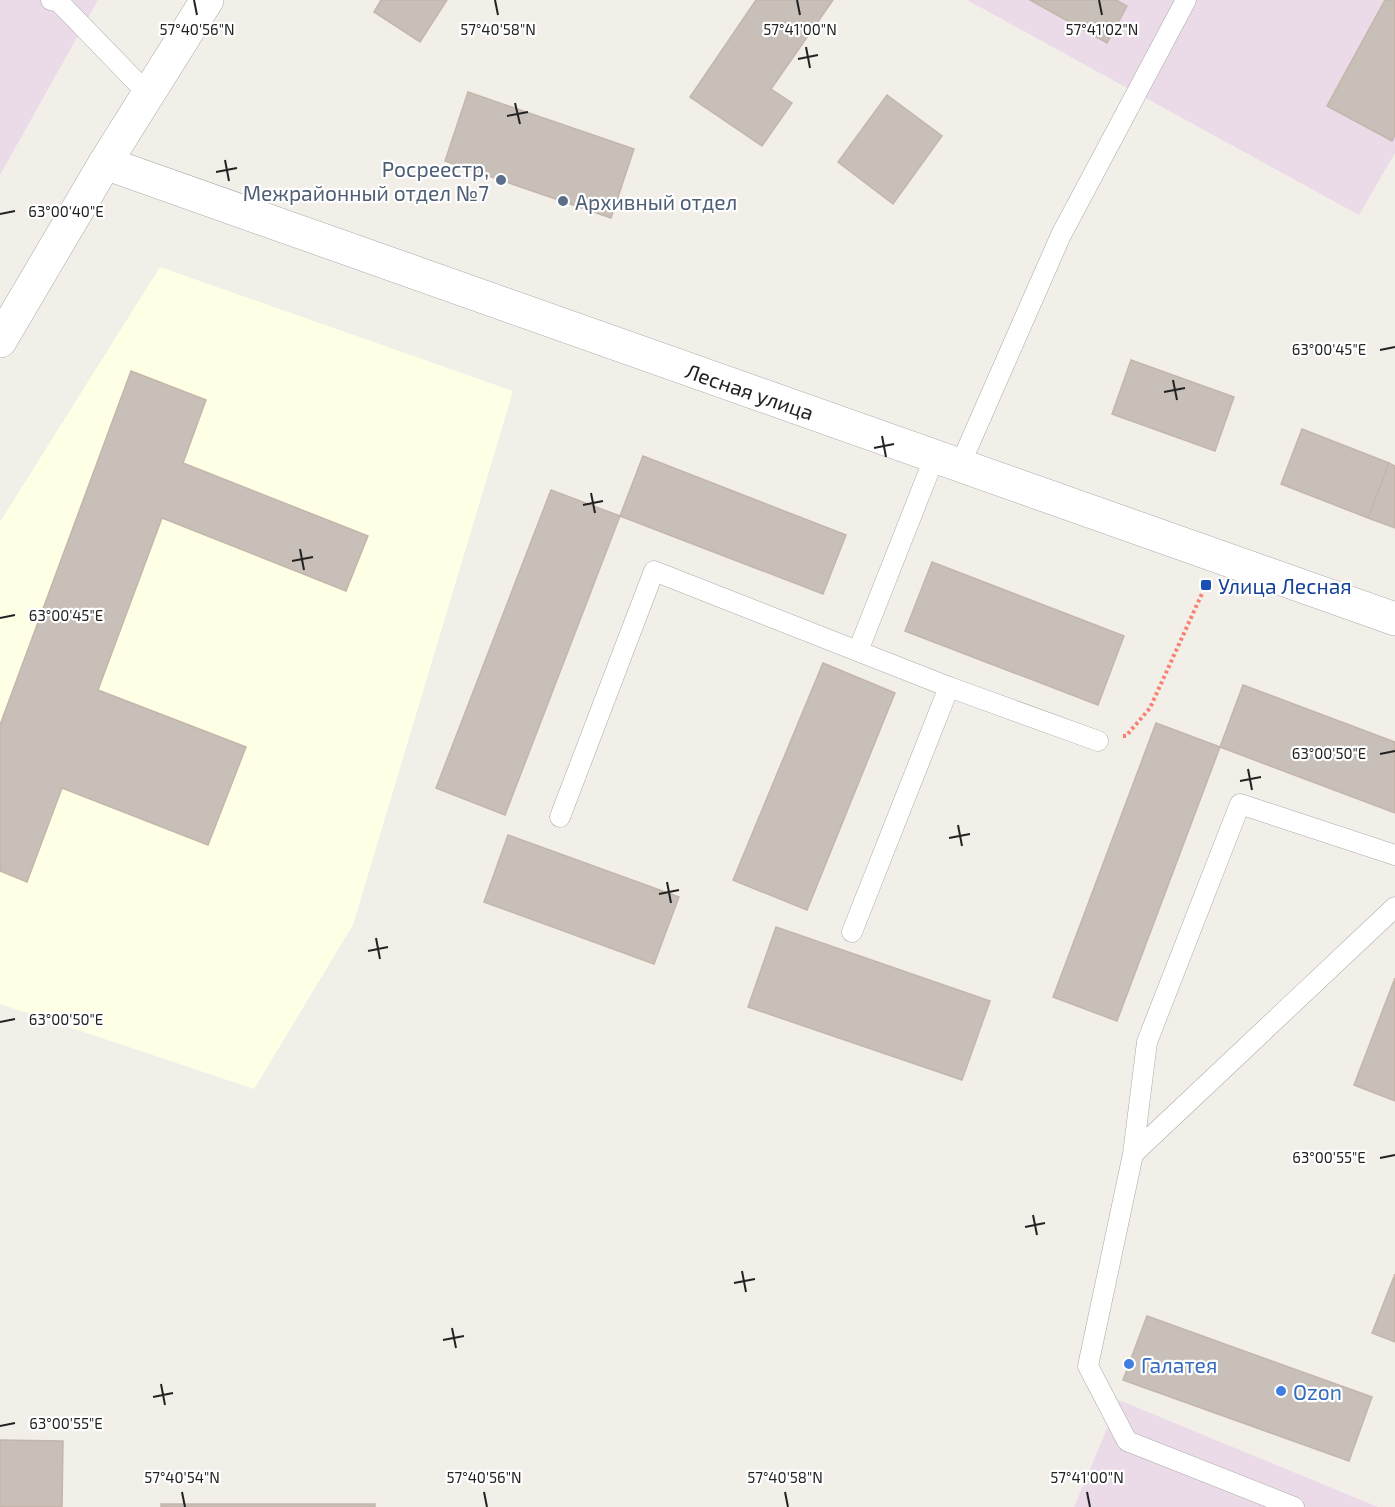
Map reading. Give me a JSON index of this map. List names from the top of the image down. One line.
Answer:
{"streets":{"street":["Лесная улица"]},"places":{"other":["Росреестр, Межрайонный отдел №7","Архивный отдел","Галатея","Ozon"],"transit":["Улица Лесная"]},"coordinates":["57°40'56\"N","57°40'58\"N","57°41'00\"N","57°41'02\"N","63°00'40\"E","63°00'45\"E","63°00'50\"E","63°00'55\"E","57°40'54\"N"]}
